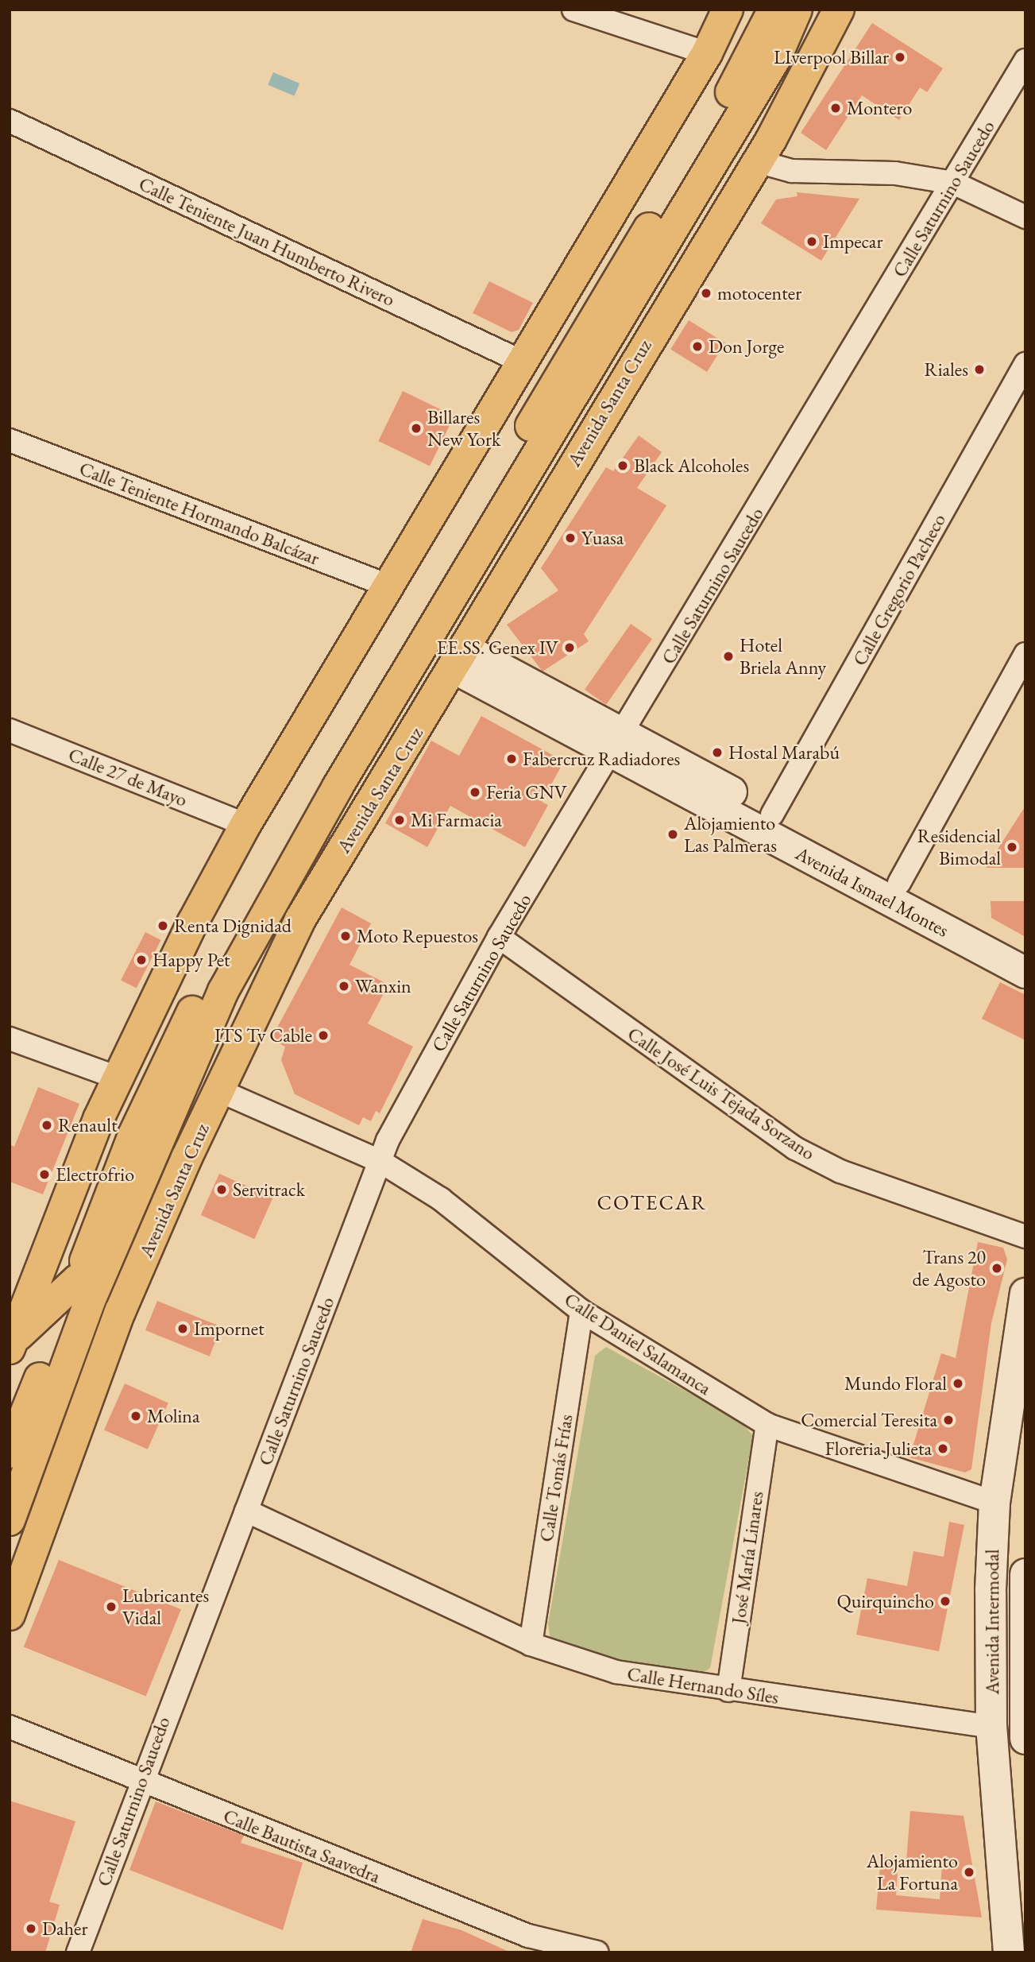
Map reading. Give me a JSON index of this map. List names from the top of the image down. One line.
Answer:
{"streets":{"main road":["Avenida Santa Cruz"],"street":["Calle Saturnino Saucedo","Calle Teniente Juan Humberto Rivero","Calle Teniente Hormando Balcázar","Calle Gregorio Pacheco","Calle 27 de Mayo","Avenida Ismael Montes","Calle José Luis Tejada Sorzano","Calle Daniel Salamanca","Calle Tomás Frías","José María Linares","Avenida Intermodal","Calle Hernando Síles","Calle Bautista Saavedra"]},"crossings":[["Calle Saturnino Saucedo","Avenida Ismael Montes"],["Calle Saturnino Saucedo","Calle José Luis Tejada Sorzano"],["Calle Saturnino Saucedo","Calle Daniel Salamanca"],["Calle Saturnino Saucedo","Calle Hernando Síles"],["Calle Saturnino Saucedo","Calle Bautista Saavedra"],["Avenida Santa Cruz","Avenida Ismael Montes"],["Avenida Santa Cruz","Calle Daniel Salamanca"],["Calle Gregorio Pacheco","Avenida Ismael Montes"],["Calle Daniel Salamanca","Calle Tomás Frías"],["Calle Daniel Salamanca","José María Linares"],["Calle Daniel Salamanca","Avenida Intermodal"],["Calle Tomás Frías","Calle Hernando Síles"],["José María Linares","Calle Hernando Síles"],["Avenida Intermodal","Calle Hernando Síles"]],"districts":["COTECAR"],"places":["LIverpool Billar","Montero","Impecar","motocenter","Don Jorge","Riales","Billares New York","Black Alcoholes","Yuasa","EE.SS. Genex IV","Hotel Briela Anny","Hostal Marabú","Fabercruz Radiadores","Feria GNV","Mi Farmacia","Alojamiento Las Palmeras","Residencial Bimodal","Renta Dignidad","Moto Repuestos","Happy Pet","Wanxin","ITS Tv Cable","Renault","Electrofrio","Servitrack","Trans 20 de Agosto","Impornet","Mundo Floral","Molina","Comercial Teresita","Floreria Julieta","Quirquincho","Lubricantes Vidal","Alojamiento La Fortuna","Daher"]}
